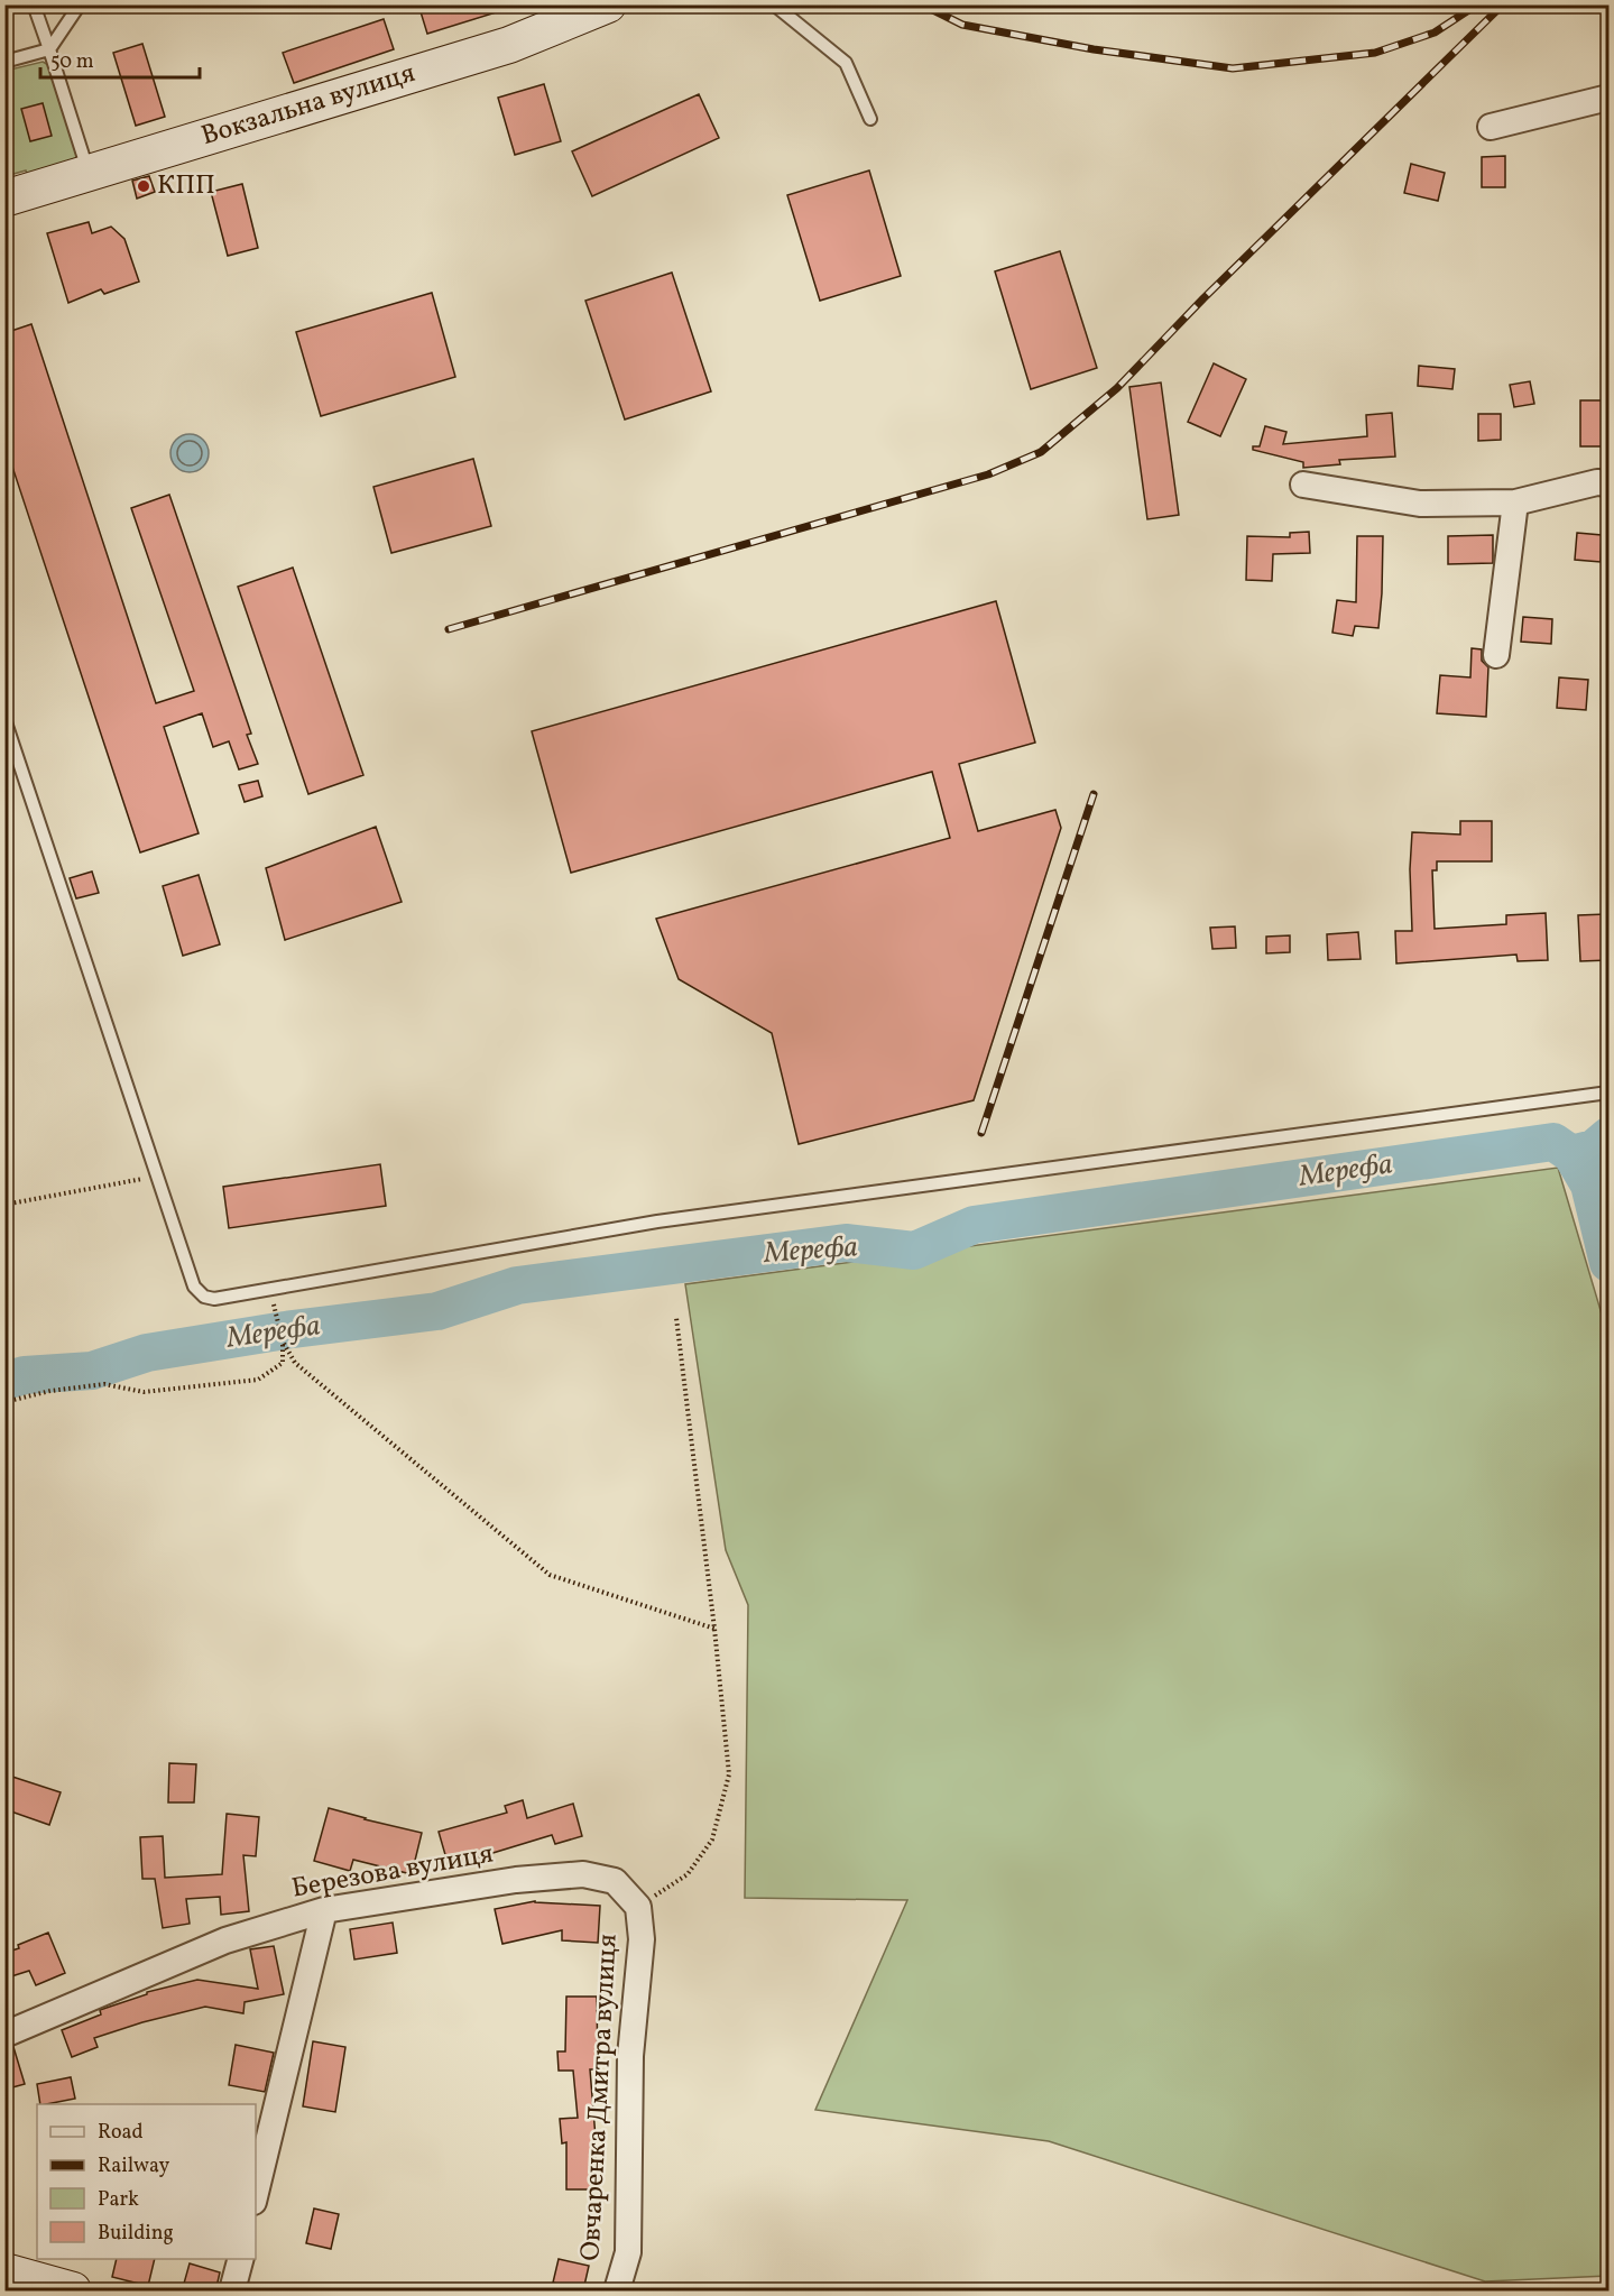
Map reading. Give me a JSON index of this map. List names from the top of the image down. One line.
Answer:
{"streets":{"street":["Вокзальна вулиця","Березова вулиця","Овчаренка Дмитра вулиця"]},"crossings":[["Березова вулиця","Овчаренка Дмитра вулиця"]],"water":["Мерефа"],"places":["КПП"],"legend":["Road","Railway","Park","Building"],"scale_bar":"50 m"}
